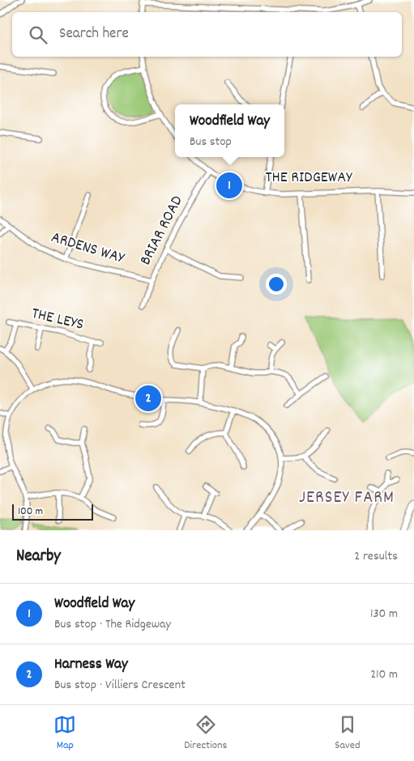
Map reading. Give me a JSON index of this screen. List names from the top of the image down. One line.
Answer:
{"streets":{"street":["THE RIDGEWAY","BRIAR ROAD","ARDENS WAY","THE LEYS"]},"crossings":[["THE RIDGEWAY","BRIAR ROAD"],["BRIAR ROAD","ARDENS WAY"]],"districts":["JERSEY FARM"],"scale_bar":"100 m","page":{"search":"Search here","popup":["Woodfield Way","Bus stop"],"pins":["1","2"],"scale":"100 m","heading":["Nearby","2 results"],"list":[{"mark":"1","name":"Woodfield Way","note":"Bus stop · The Ridgeway","value":"130 m"},{"mark":"2","name":"Harness Way","note":"Bus stop · Villiers Crescent","value":"210 m"}],"nav":["Map","Directions","Saved"]}}
